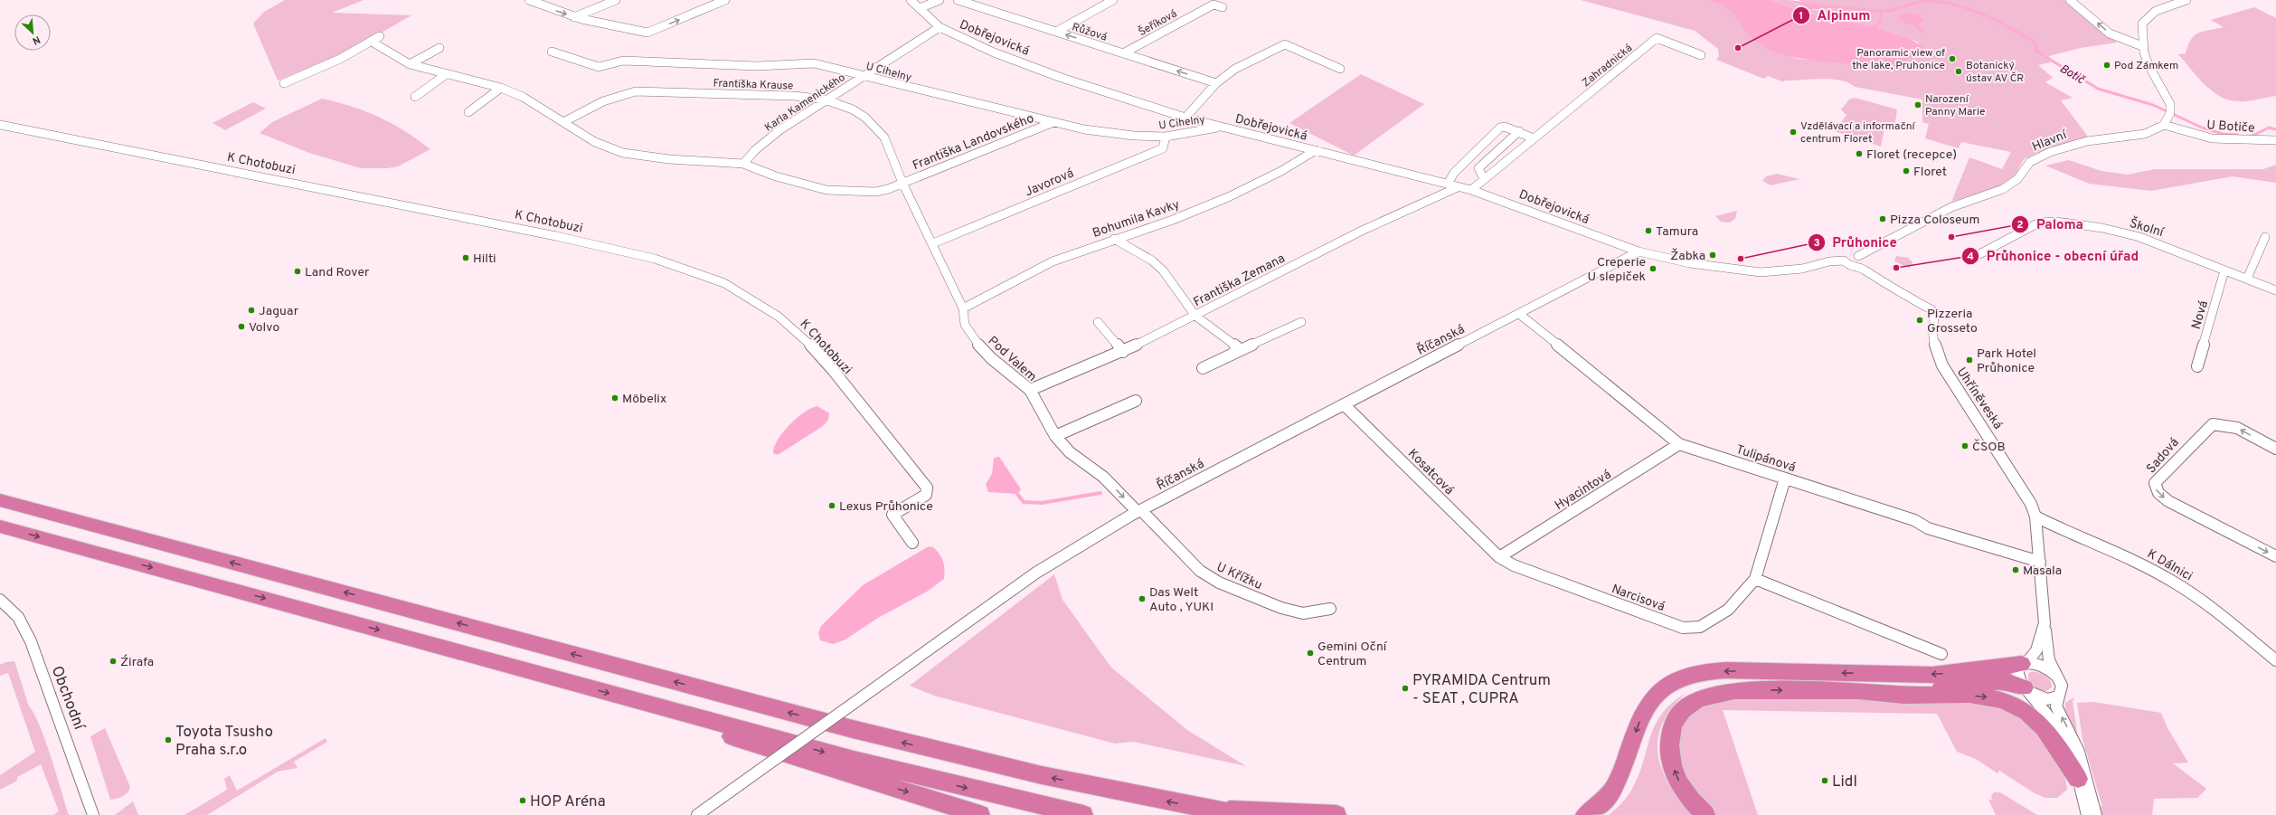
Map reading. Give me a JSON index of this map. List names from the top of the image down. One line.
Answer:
{"streets":{"street":["Šeříková","Růžová","Dobřejovická","Zahradnická","U Cihelny","Františka Krause","Karla Kamenického","U Botiče","Hlavní","Františka Landovského","K Chotobuzi","Javorová","Bohumila Kavky","Školní","Františka Zemana","Nová","Říčanská","Pod Valem","Uhříněveská","Sadová","Tulipánová","Kosatcová","Hyacintová","K Dálnici","U Křížku","Narcisová","Obchodní"]},"crossings":[["Šeříková","Růžová"],["Dobřejovická","Zahradnická"],["Dobřejovická","U Cihelny"],["Dobřejovická","Karla Kamenického"],["Dobřejovická","Bohumila Kavky"],["Dobřejovická","Františka Zemana"],["Dobřejovická","Říčanská"],["U Cihelny","Karla Kamenického"],["U Cihelny","Františka Landovského"],["U Cihelny","Javorová"],["Františka Krause","Karla Kamenického"],["Františka Krause","Františka Landovského"],["Františka Krause","Pod Valem"],["Karla Kamenického","Františka Landovského"],["U Botiče","Hlavní"],["Františka Landovského","Pod Valem"],["Javorová","Pod Valem"],["Bohumila Kavky","Pod Valem"],["Školní","Nová"],["Františka Zemana","Pod Valem"],["Říčanská","Tulipánová"],["Říčanská","Kosatcová"],["Říčanská","U Křížku"],["Pod Valem","U Křížku"],["Uhříněveská","Tulipánová"],["Uhříněveská","K Dálnici"],["Tulipánová","Hyacintová"],["Tulipánová","Narcisová"],["Kosatcová","Hyacintová"],["Kosatcová","Narcisová"],["Hyacintová","Narcisová"]],"one_way":["Růžová"],"water":["Botič"],"places":["Alpinum","Panoramic view of the lake, Pruhonice","Pod Zámkem","Botanický ústav AV ČR","Narození Panny Marie","Vzdělávací a informační centrum Floret","Floret (recepce)","Floret","Pizza Coloseum","Tamura","Paloma","Žabka","Hilti","Průhonice","Průhonice - obecní úřad","Creperie U slepiček","Land Rover","Jaguar","Pizzeria Grosseto","Volvo","Park Hotel Průhonice","Möbelix","ČSOB","Lexus Průhonice","Masala","Das Welt Auto , YUKI","Gemini Oční Centrum","Źirafa","PYRAMIDA Centrum - SEAT , CUPRA","Toyota Tsusho Praha s.r.o","Lidl","HOP Aréna"],"north":"bottom right"}
